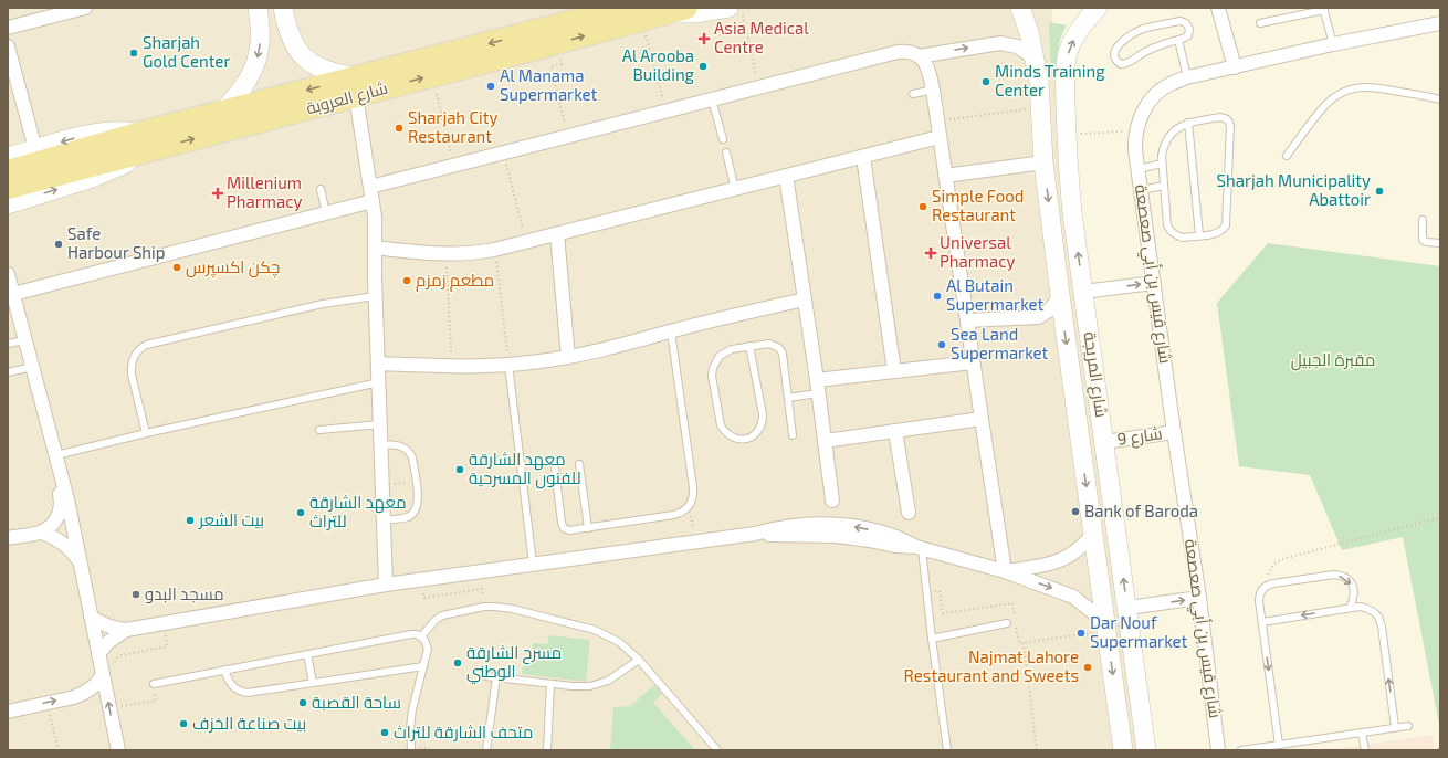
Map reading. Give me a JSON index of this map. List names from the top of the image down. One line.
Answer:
{"streets":{"main road":["شارع العروبة","شارع المريجة"],"street":["شارع قيس بن أبي صعصعة","شارع 9"]},"crossings":[["شارع قيس بن أبي صعصعة","شارع 9"],["شارع المريجة","شارع 9"]],"parks":["مقبرة الجبيل"],"places":{"health":["Asia Medical Centre","Millenium Pharmacy","Universal Pharmacy"],"other":["Sharjah Gold Center","Al Arooba Building","Minds Training Center","Al Manama Supermarket","Sharjah City Restaurant","Sharjah Municipality Abattoir","Simple Food Restaurant","Safe Harbour Ship","چکن اکسپرس","مطعم زمزم","Al Butain Supermarket","Sea Land Supermarket","معهد الشارقة للفنون المسرحية","Bank of Baroda","معهد الشارقة للتراث","بيت الشعر","مسجد البدو","Dar Nouf Supermarket","مسرح الشارقة الوطني","Najmat Lahore Restaurant and Sweets","ساحة القصبة","بيت صناعة الخزف","متحف الشارقة للتراث"]}}
